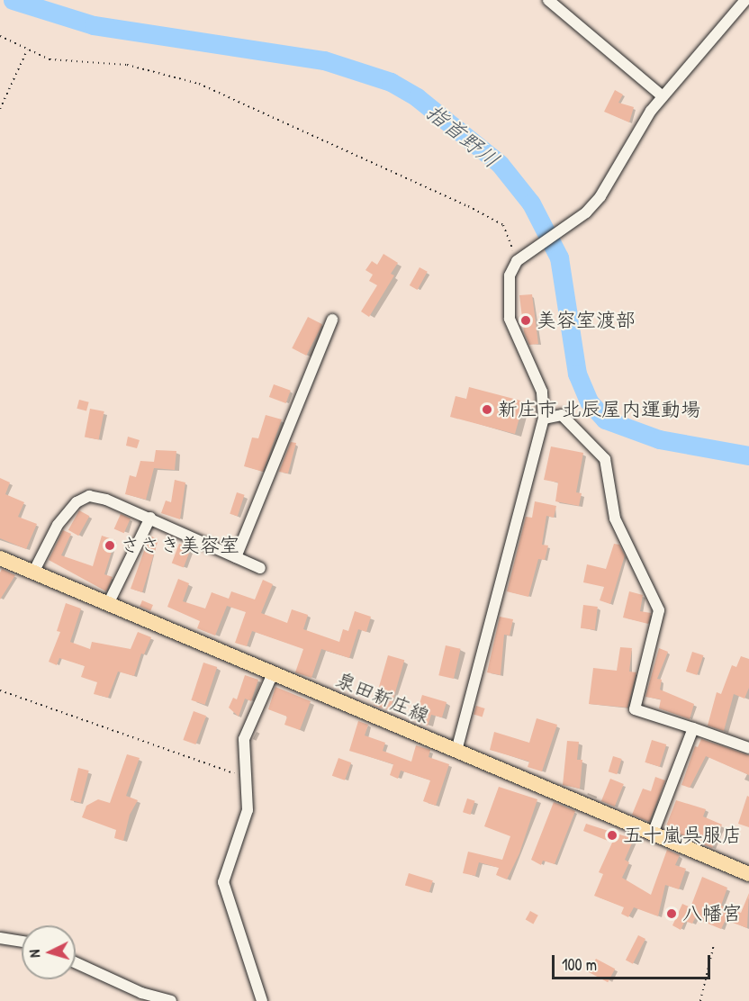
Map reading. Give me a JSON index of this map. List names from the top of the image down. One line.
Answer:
{"streets":{"main road":["泉田新庄線"]},"water":["指首野川"],"places":["美容室渡部","新庄市 北辰屋内運動場","ささき美容室","五十嵐呉服店","八幡宮"],"scale_bar":"100 m","north":"left"}
